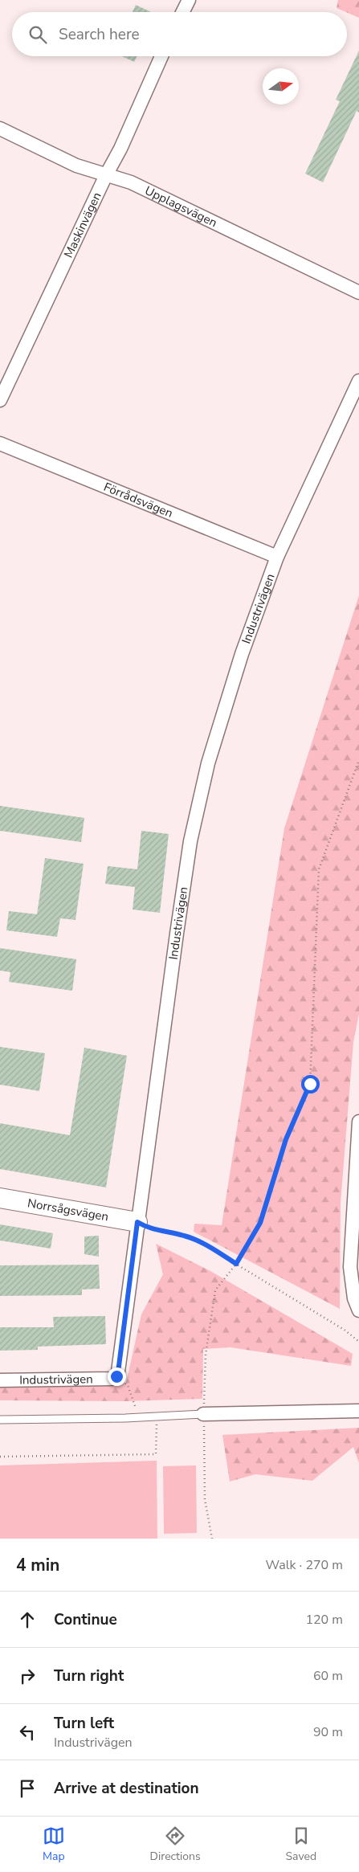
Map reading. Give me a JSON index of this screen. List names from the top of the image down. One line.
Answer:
{"streets":{"street":["Upplagsvägen","Maskinvägen","Förrådsvägen","Industrivägen","Norrsågsvägen"]},"crossings":[["Upplagsvägen","Maskinvägen"],["Förrådsvägen","Industrivägen"],["Industrivägen","Norrsågsvägen"]],"north":"right","page":{"search":"Search here","heading":["4 min","Walk · 270 m"],"list":[["Continue","120 m"],["Turn right","60 m"],["Turn left","Industrivägen","90 m"],"Arrive at destination"],"nav":["Map","Directions","Saved"]}}
